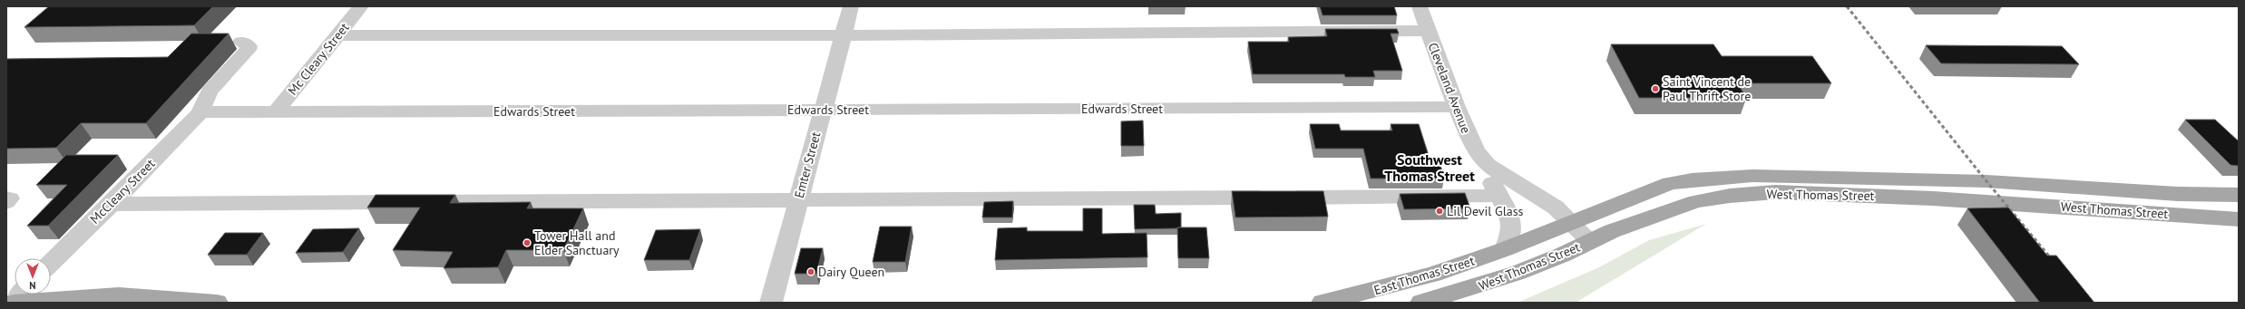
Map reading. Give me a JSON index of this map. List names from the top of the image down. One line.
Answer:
{"streets":{"main road":["West Thomas Street","East Thomas Street"],"street":["Mc Cleary Street","Cleveland Avenue","Edwards Street","Emter Street","McCleary Street"]},"crossings":[["Mc Cleary Street","Edwards Street"],["Cleveland Avenue","Edwards Street"],["Cleveland Avenue","West Thomas Street"],["Cleveland Avenue","East Thomas Street"],["Edwards Street","Emter Street"],["Edwards Street","McCleary Street"],["West Thomas Street","East Thomas Street"]],"districts":["Southwest Thomas Street"],"places":["Saint Vincent de Paul Thrift Store","Lil Devil Glass","Tower Hall and Elder Sanctuary","Dairy Queen"],"north":"bottom"}
